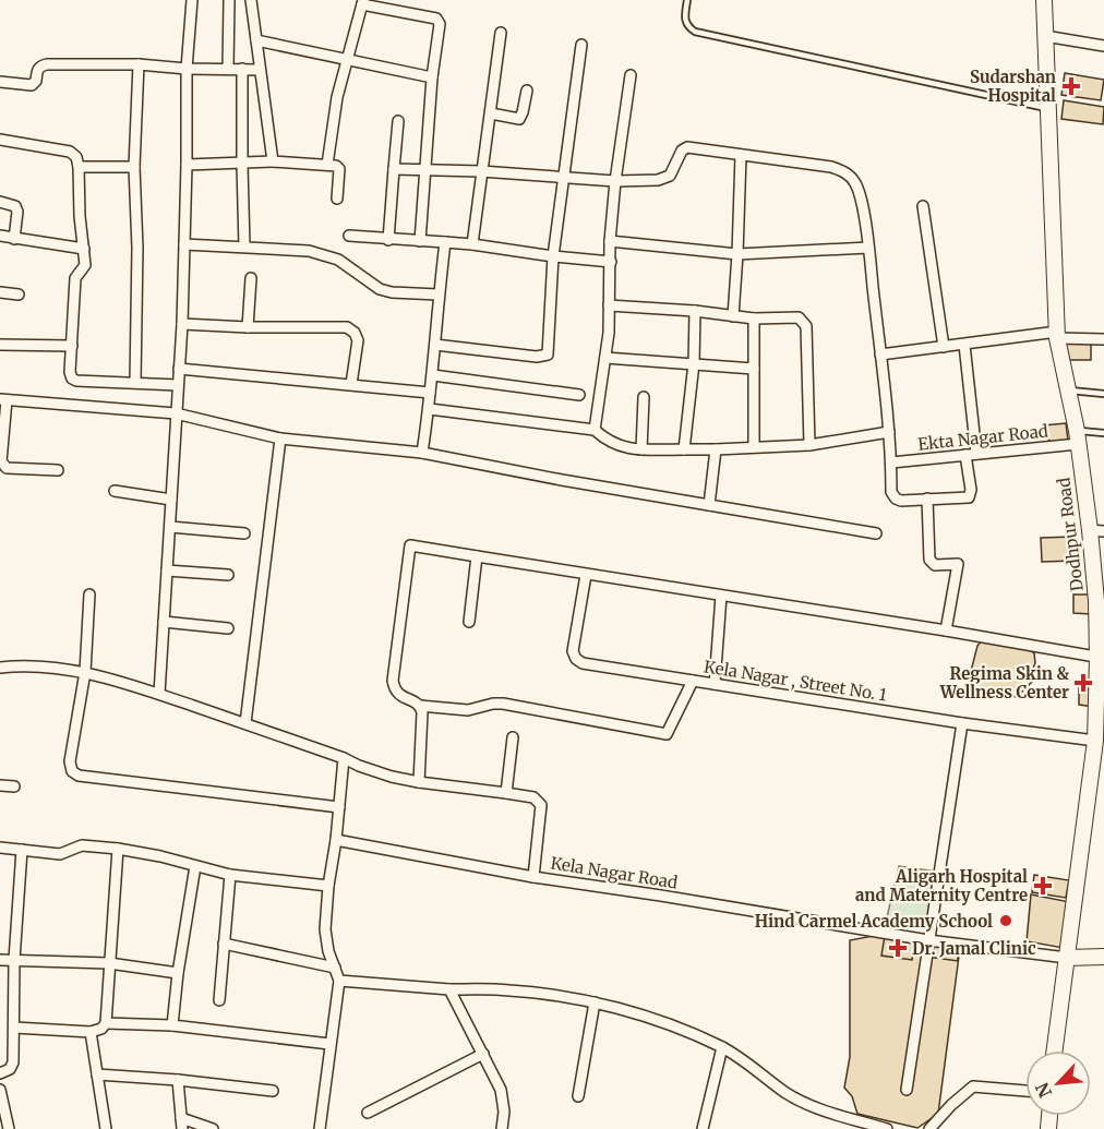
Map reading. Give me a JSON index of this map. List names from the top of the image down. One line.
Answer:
{"streets":{"street":["Ekta Nagar Road","Dodhpur Road","Kela Nagar , Street No. 1","Kela Nagar Road"]},"crossings":[["Ekta Nagar Road","Dodhpur Road"],["Dodhpur Road","Kela Nagar , Street No. 1"],["Dodhpur Road","Kela Nagar Road"]],"places":{"health":["Sudarshan Hospital","Regima Skin & Wellness Center","Aligarh Hospital and Maternity Centre","Dr. Jamal Clinic"],"other":["Hind Carmel Academy School"]},"north":"bottom left"}
